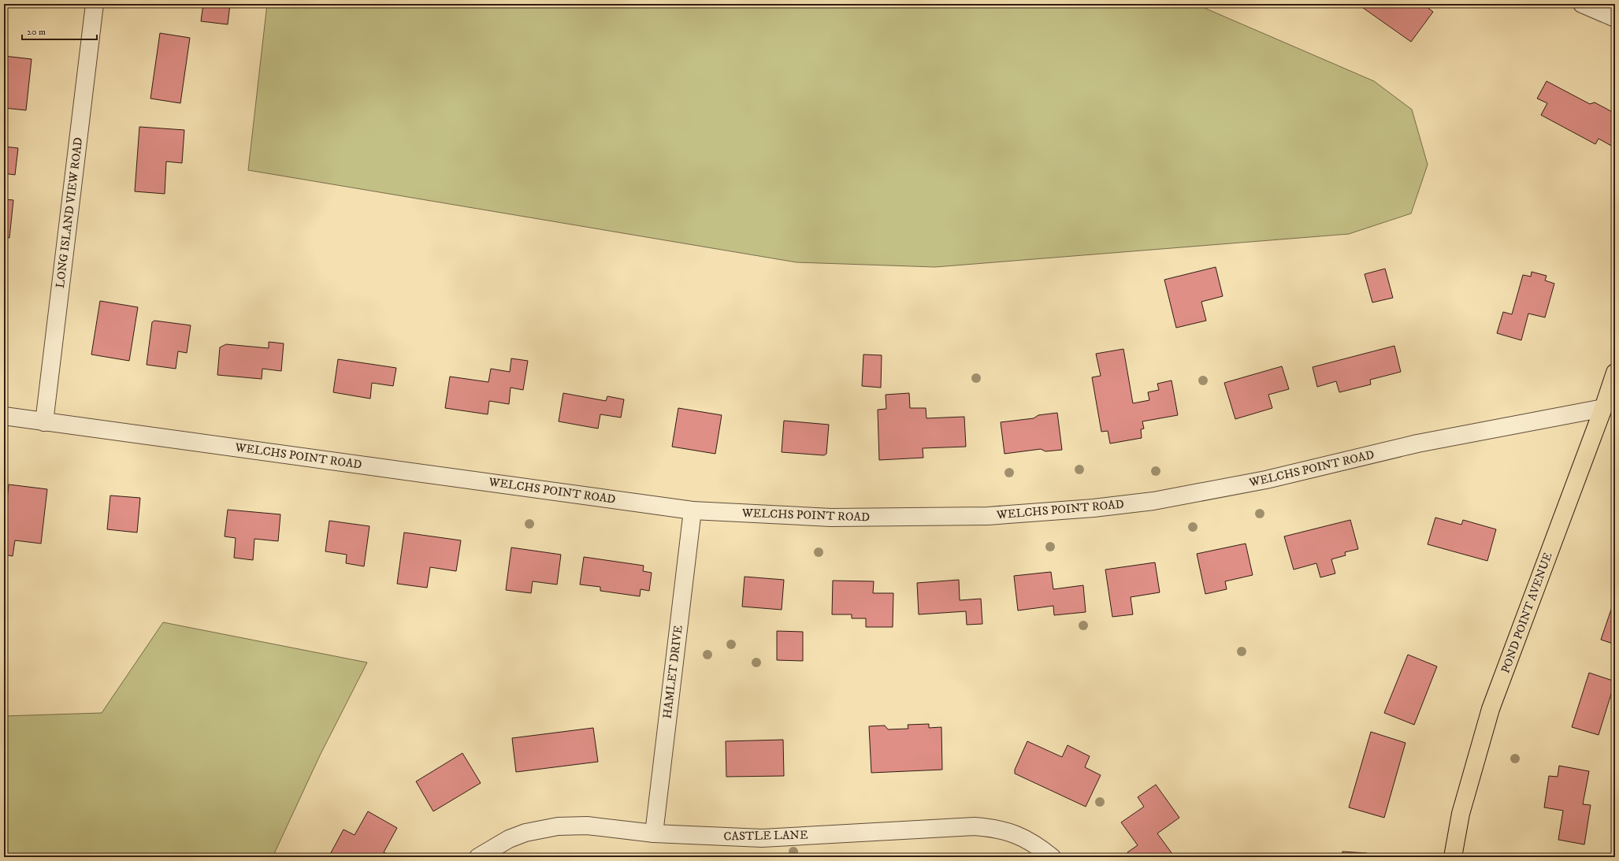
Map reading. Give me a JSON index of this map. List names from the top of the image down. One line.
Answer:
{"streets":{"main road":["POND POINT AVENUE"],"street":["LONG ISLAND VIEW ROAD","WELCHS POINT ROAD","HAMLET DRIVE","CASTLE LANE"]},"crossings":[["LONG ISLAND VIEW ROAD","WELCHS POINT ROAD"],["WELCHS POINT ROAD","POND POINT AVENUE"],["WELCHS POINT ROAD","HAMLET DRIVE"],["HAMLET DRIVE","CASTLE LANE"]],"scale_bar":"20 m"}
